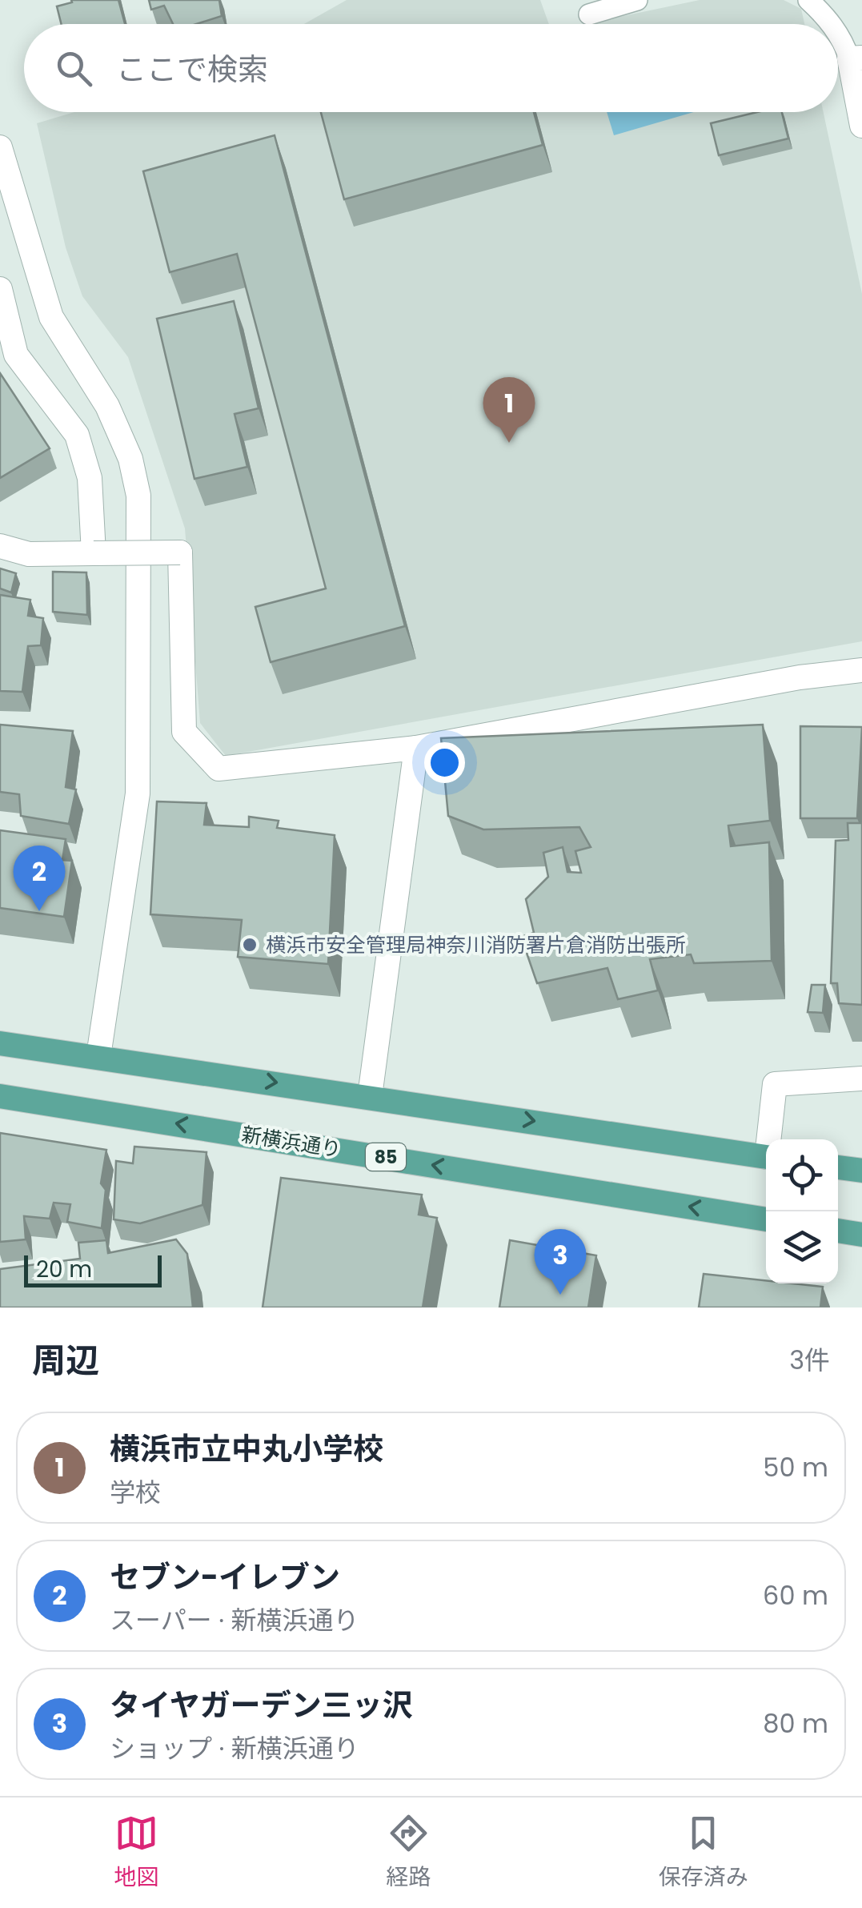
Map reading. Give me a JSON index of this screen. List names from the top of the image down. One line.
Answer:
{"streets":{"main road":["新横浜通り","85"]},"places":["横浜市安全管理局神奈川消防署片倉消防出張所"],"scale_bar":"20 m","page":{"search":"ここで検索","pins":["1","2","3"],"scale":"20 m","heading":["周辺","3件"],"list":[{"mark":"1","name":"横浜市立中丸小学校","note":"学校","value":"50 m"},{"mark":"2","name":"セブン-イレブン","note":"スーパー · 新横浜通り","value":"60 m"},{"mark":"3","name":"タイヤガーデン三ッ沢","note":"ショップ · 新横浜通り","value":"80 m"}],"nav":["地図","経路","保存済み"]}}
